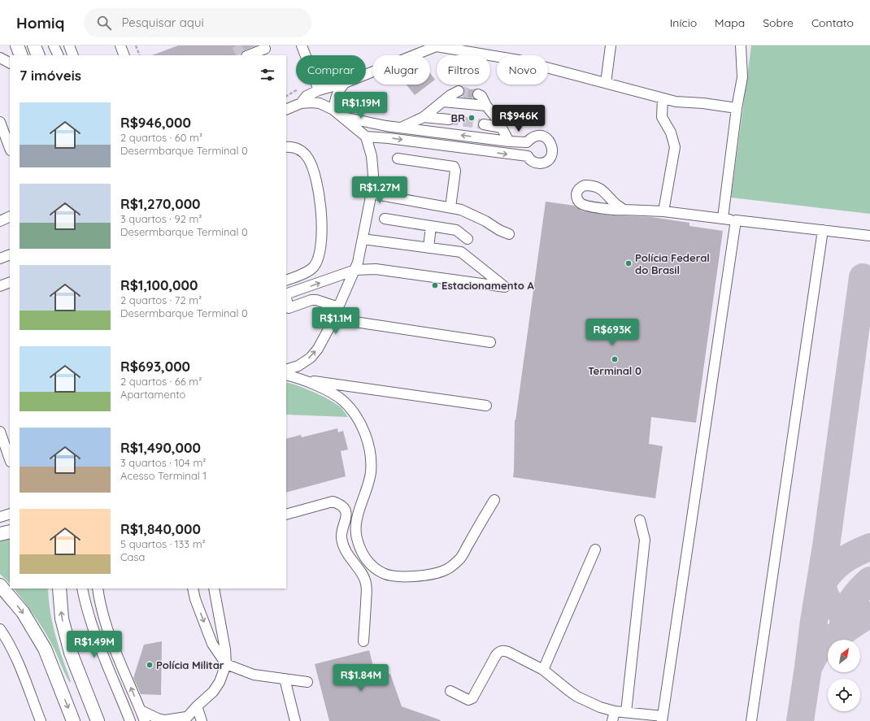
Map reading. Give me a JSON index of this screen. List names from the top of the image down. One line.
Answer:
{"places":["BR","Polícia Federal do Brasil","Estacionamento A","Terminal 0","Polícia Militar"],"north":"top right","page":{"header":"Homiq","search":"Pesquisar aqui","nav":["Início","Mapa","Sobre","Contato"],"chip":["Comprar","Alugar","Filtros","Novo"],"heading":"7 imóveis","price":["R$1.19M","R$946K","R$1.27M","R$1.1M","R$693K","R$1.49M","R$1.84M"],"list":[{"name":"R$946,000","note":"2 quartos · 60 m² · Desermbarque Terminal 0"},{"name":"R$1,270,000","note":"3 quartos · 92 m² · Desermbarque Terminal 0"},{"name":"R$1,100,000","note":"2 quartos · 72 m² · Desermbarque Terminal 0"},{"name":"R$693,000","note":"2 quartos · 66 m² · Apartamento"},{"name":"R$1,490,000","note":"3 quartos · 104 m² · Acesso Terminal 1"},{"name":"R$1,840,000","note":"5 quartos · 133 m² · Casa"}]}}
